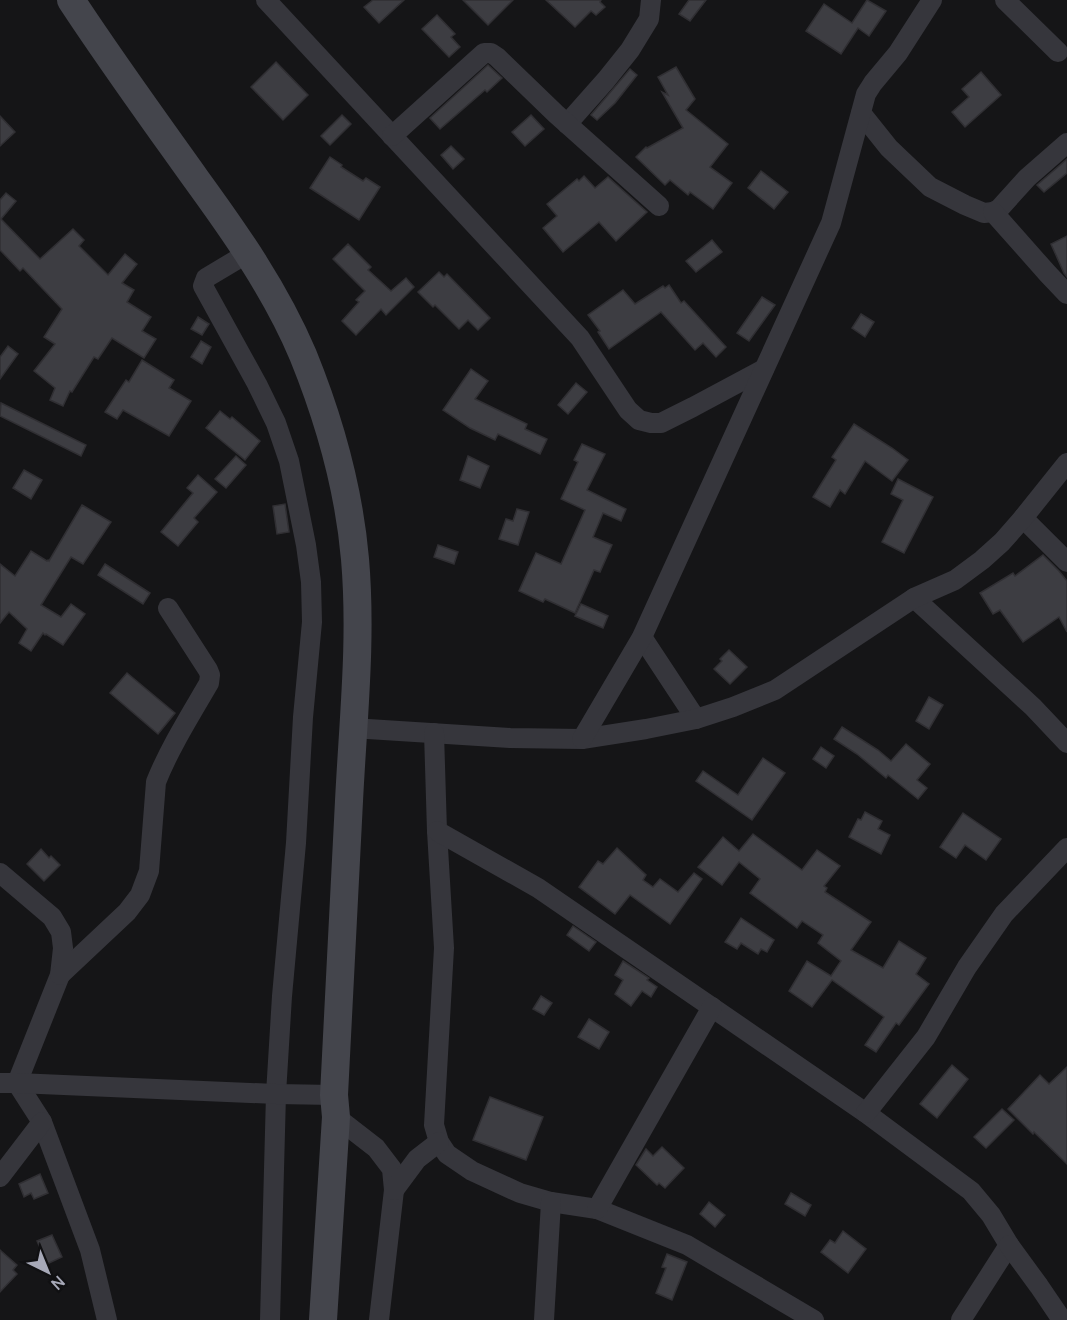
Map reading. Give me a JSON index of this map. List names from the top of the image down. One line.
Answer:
{"north":"bottom right"}
